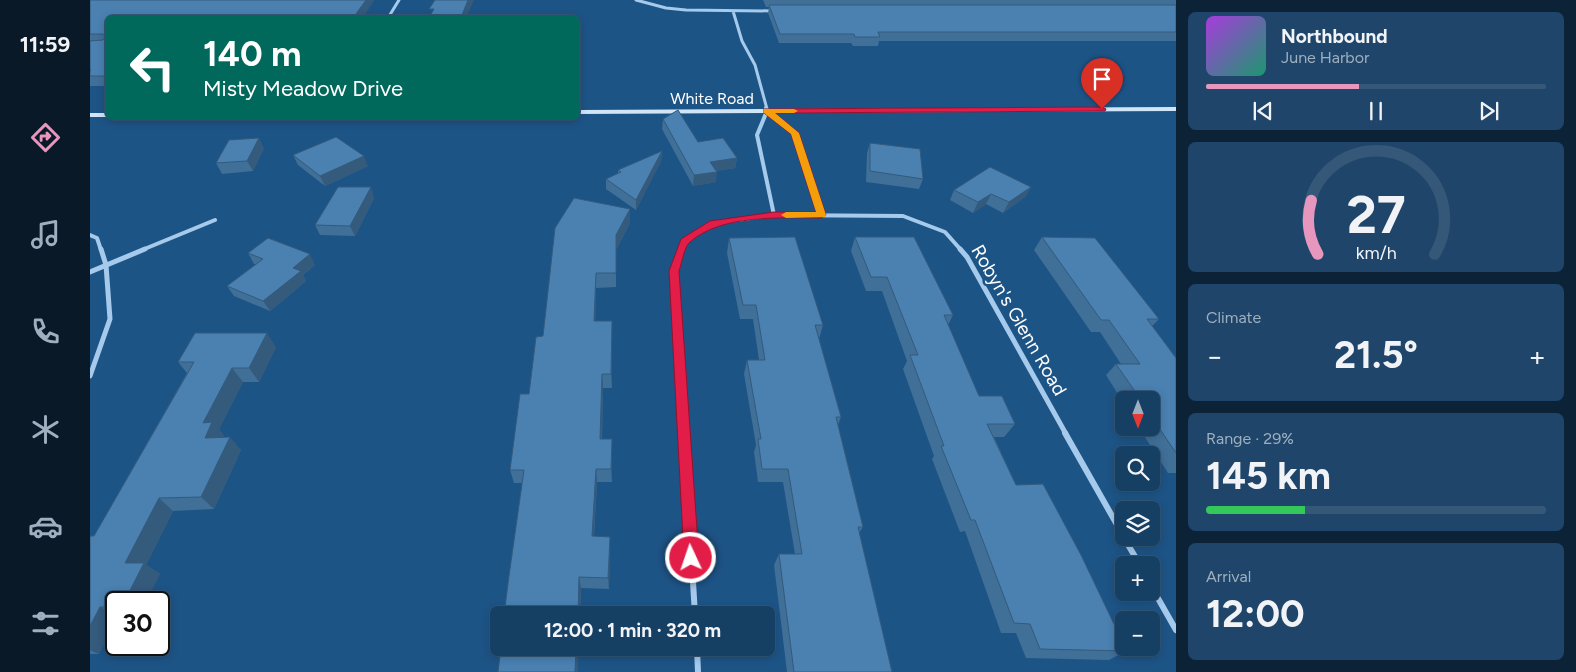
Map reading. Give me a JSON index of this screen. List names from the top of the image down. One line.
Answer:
{"streets":{"street":["White Road","Robyn's Glenn Road"]},"north":"bottom","page":{"tabs":"11:59","turn":["140 m","Misty Meadow Drive"],"song":["Northbound","June Harbor"],"tile":["Climate",["Range · 29%","145 km"],["Arrival","12:00"]],"heat":["−","21.5°","+"],"map_buttons":["+","−"],"limit":"30","trip":"12:00 · 1 min · 320 m","gauge":["27","km/h"]}}
